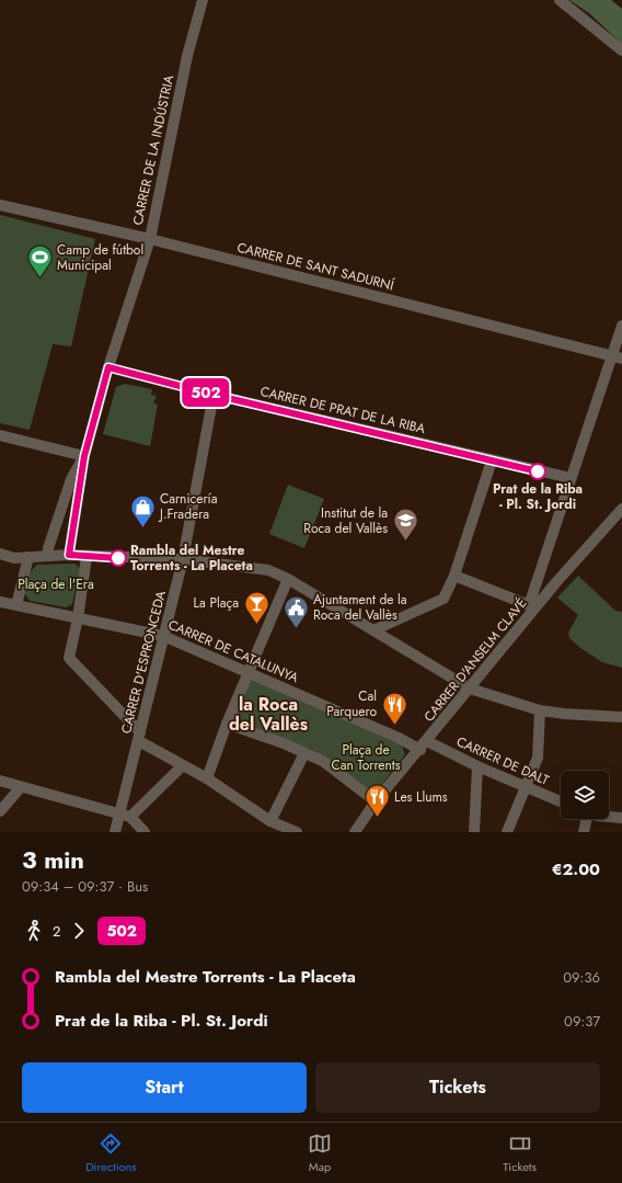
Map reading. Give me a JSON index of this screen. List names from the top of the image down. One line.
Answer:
{"streets":{"street":["CARRER DE LA INDÚSTRIA","CARRER DE SANT SADURNÍ","CARRER DE PRAT DE LA RIBA","CARRER DE CATALUNYA","CARRER D'ANSELM CLAVÉ","CARRER D'ESPRONCEDA","CARRER DE DALT"]},"crossings":[["CARRER DE LA INDÚSTRIA","CARRER DE SANT SADURNÍ"],["CARRER DE LA INDÚSTRIA","CARRER DE PRAT DE LA RIBA"],["CARRER DE PRAT DE LA RIBA","CARRER D'ESPRONCEDA"],["CARRER DE CATALUNYA","CARRER D'ANSELM CLAVÉ"],["CARRER DE CATALUNYA","CARRER D'ESPRONCEDA"],["CARRER DE CATALUNYA","CARRER DE DALT"],["CARRER D'ANSELM CLAVÉ","CARRER DE DALT"]],"districts":["la Roca del Vallès"],"parks":["Plaça de l'Era","Plaça de Can Torrents"],"places":{"sports":["Camp de fútbol Municipal"],"other":["Prat de la Riba - Pl. St. Jordi","Rambla del Mestre Torrents - La Placeta"],"shop":["Carnicería J.Fradera"],"school or university":["Institut de la Roca del Vallès"],"bar":["La Plaça"],"public building":["Ajuntament de la Roca del Vallès"],"restaurant":["Cal Parquero","Les Llums"]},"lines":["bus line 502"],"page":{"on_map":"502","heading":["3 min","09:34 – 09:37 · Bus","€2.00"],"legs":["2","502"],"list":[{"name":"Rambla del Mestre Torrents - La Placeta","value":"09:36"},{"name":"Prat de la Riba - Pl. St. Jordi","value":"09:37"}],"buttons":["Start","Tickets"],"tabs":["Directions","Map","Tickets"]}}
